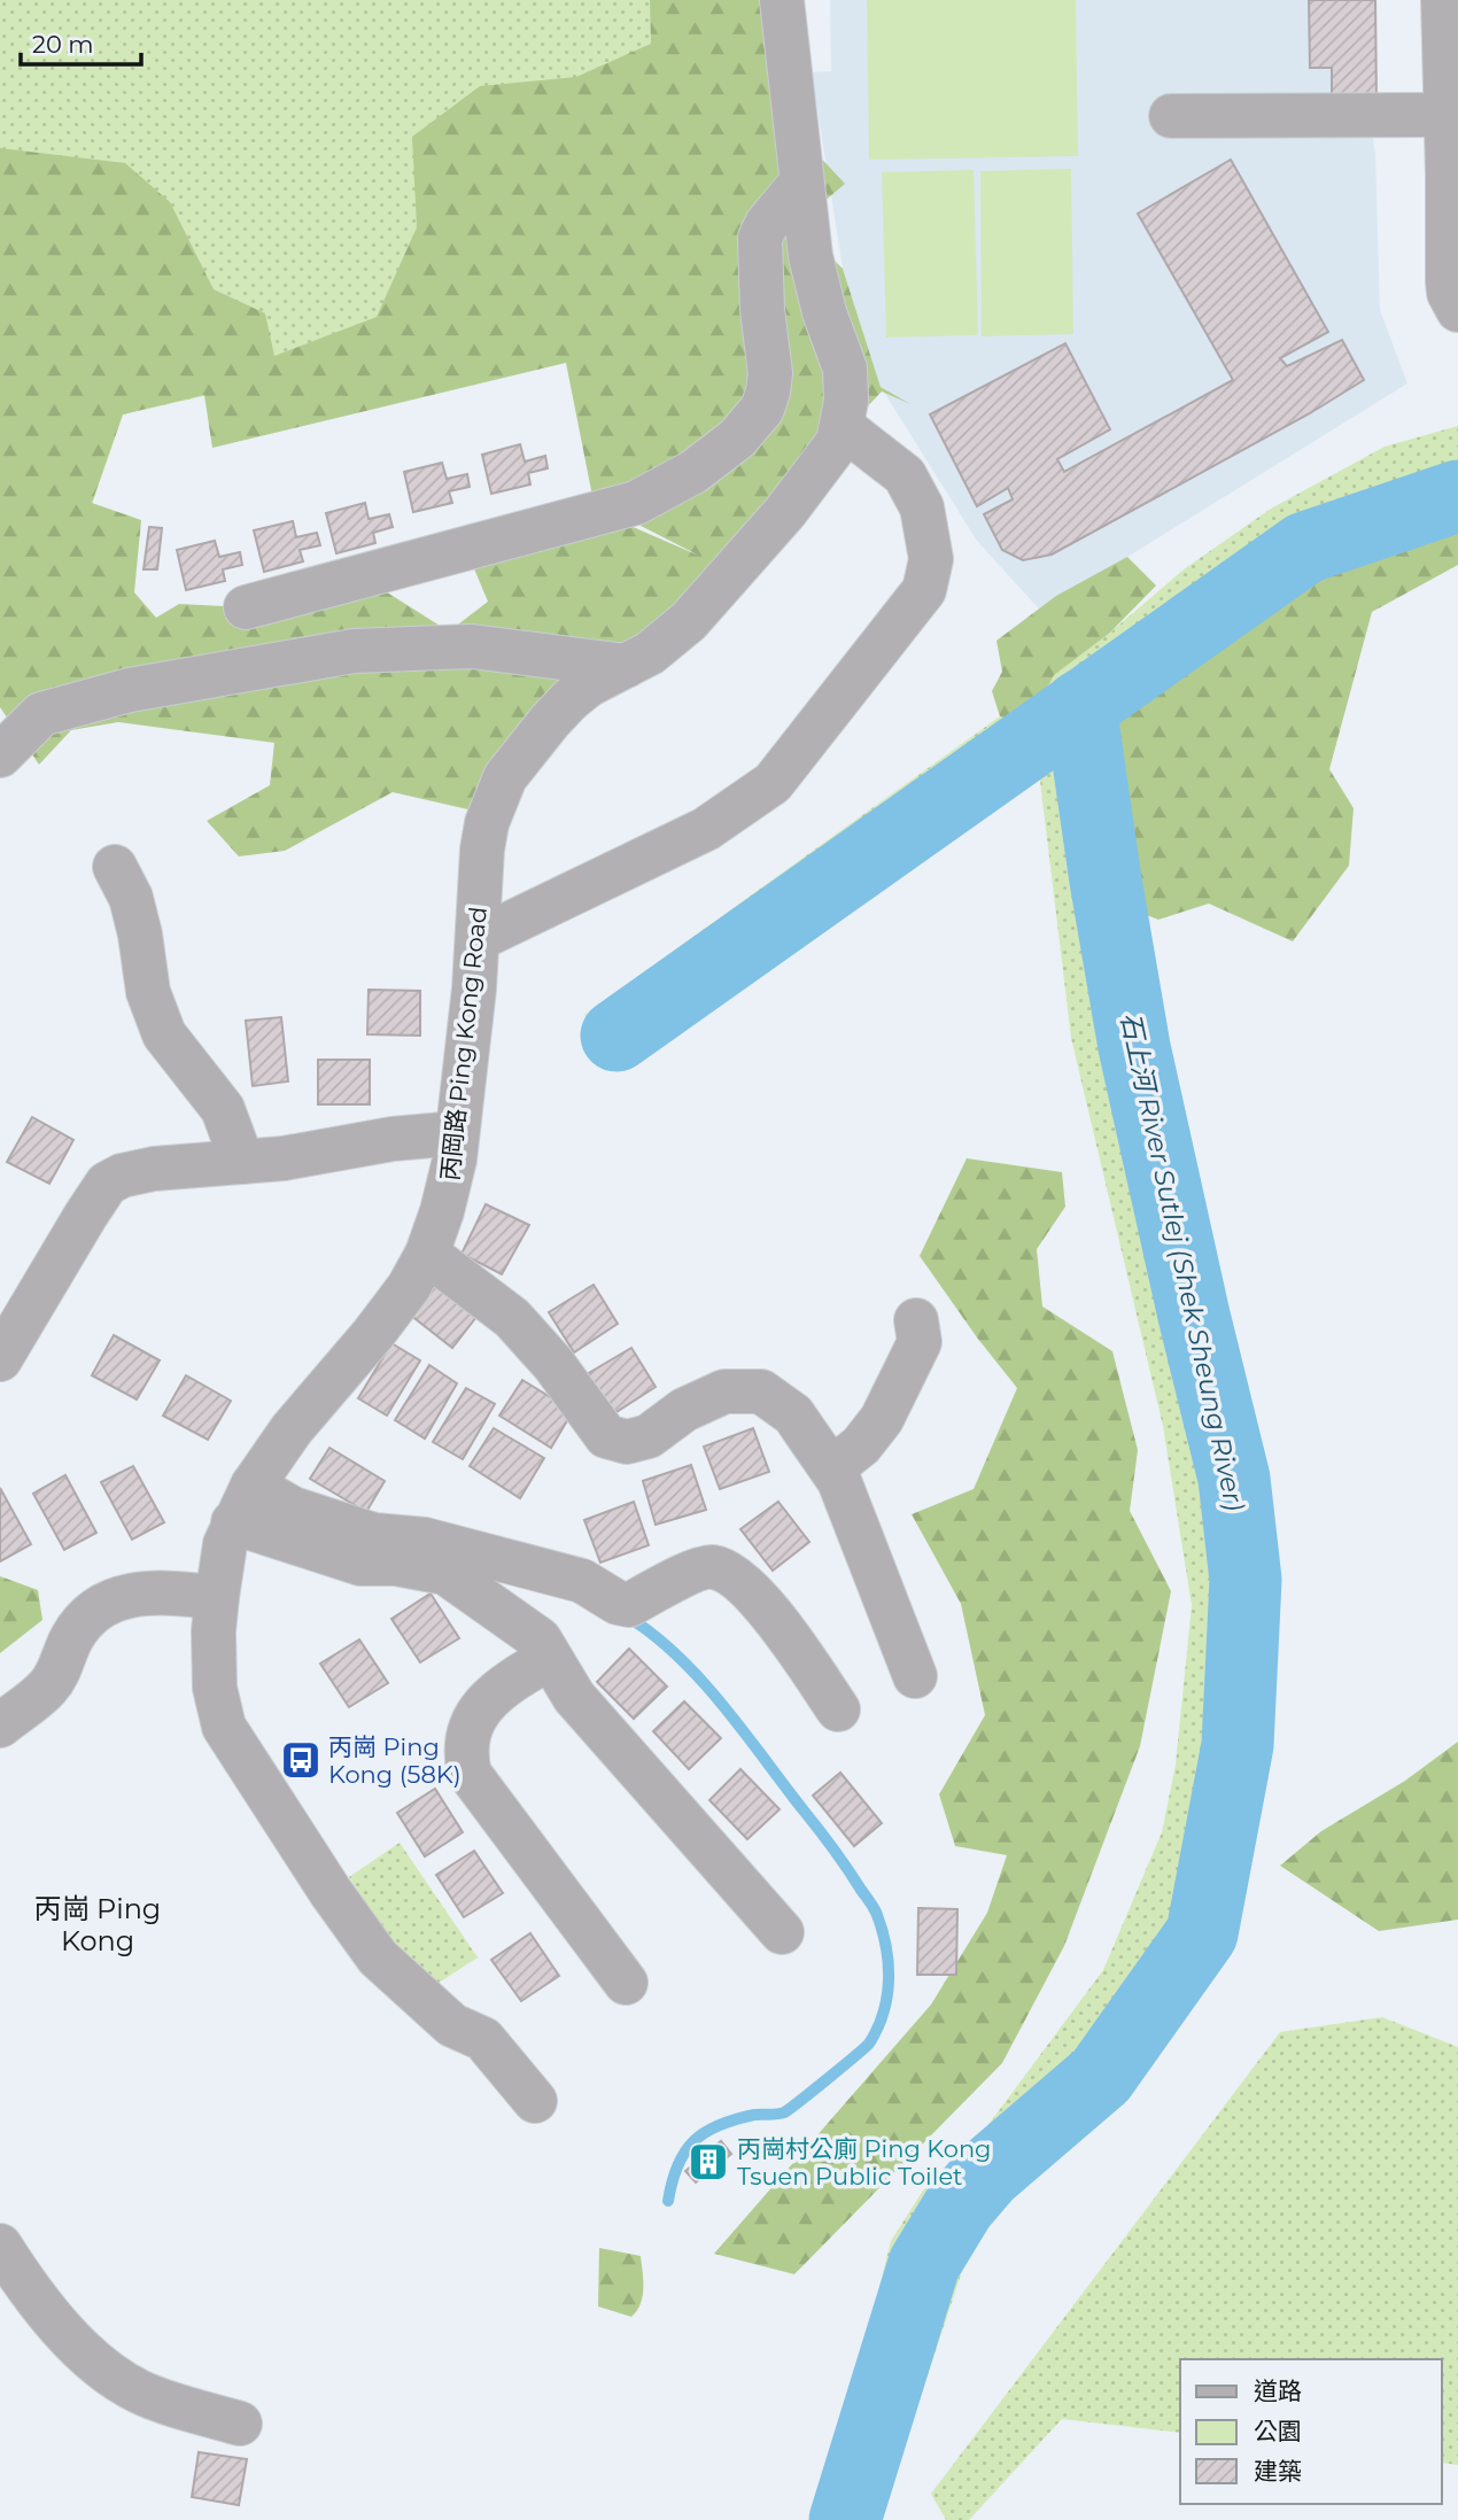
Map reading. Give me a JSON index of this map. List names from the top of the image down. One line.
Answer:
{"streets":{"street":["丙岡路 Ping Kong Road"]},"districts":["丙崗 Ping Kong"],"water":["石上河 River Sutlej (Shek Sheung River)"],"places":{"bus stop":["丙崗 Ping Kong (58K)"],"building":["丙崗村公廁 Ping Kong Tsuen Public Toilet"]},"legend":["道路","公園","建築"],"scale_bar":"20 m"}
